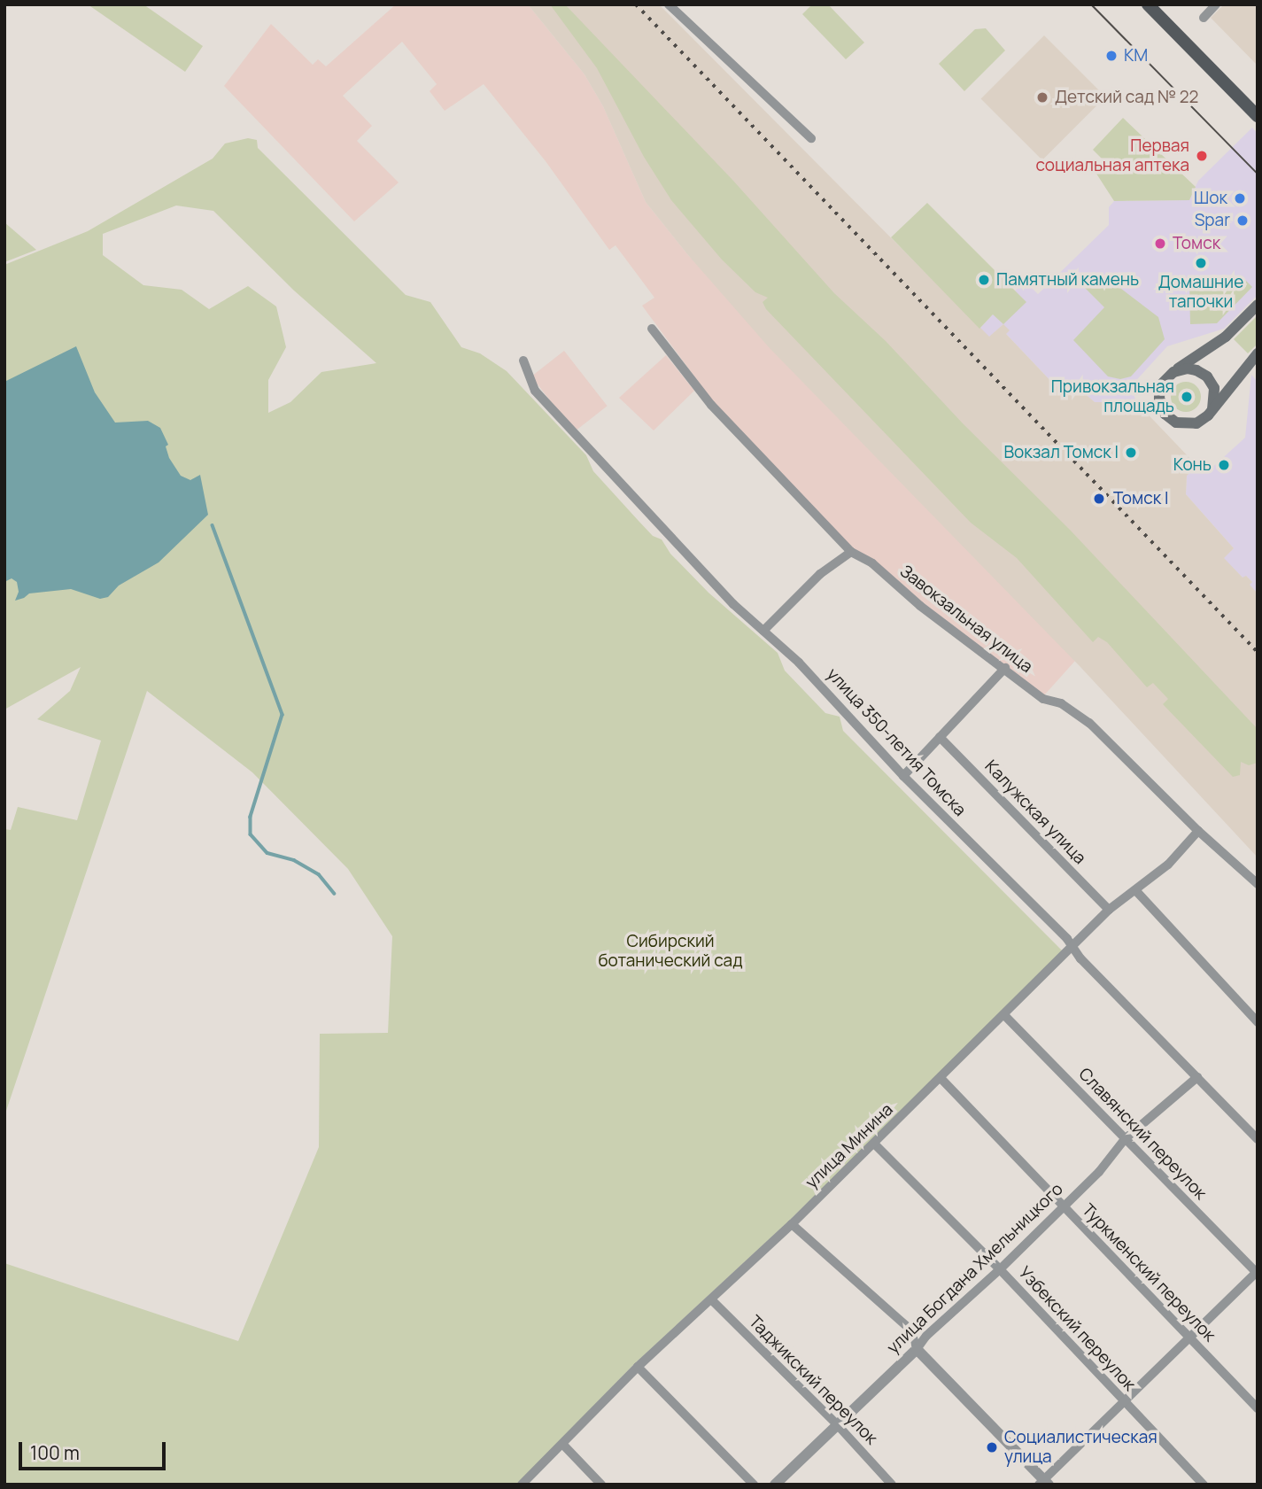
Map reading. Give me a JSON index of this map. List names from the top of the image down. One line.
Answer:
{"streets":{"street":["Завокзальная улица","улица 350-летия Томска","Калужская улица","Славянский переулок","улица Минина","улица Богдана Хмельницкого","Туркменский переулок","Узбекский переулок","Таджикский переулок"]},"crossings":[["Завокзальная улица","улица Минина"],["улица 350-летия Томска","улица Минина"],["улица 350-летия Томска","улица Богдана Хмельницкого"],["Калужская улица","улица Минина"],["Славянский переулок","улица Минина"],["Славянский переулок","улица Богдана Хмельницкого"],["улица Минина","Туркменский переулок"],["улица Минина","Узбекский переулок"],["улица Минина","Таджикский переулок"],["улица Богдана Хмельницкого","Туркменский переулок"],["улица Богдана Хмельницкого","Узбекский переулок"],["улица Богдана Хмельницкого","Таджикский переулок"]],"parks":["Сибирский ботанический сад"],"places":["КМ","Детский сад № 22","Первая социальная аптека","Шок","Spar","Томск","Домашние тапочки","Памятный камень","Привокзальная площадь","Вокзал Томск I","Конь","Томск I","Социалистическая улица"],"scale_bar":"100 m"}
